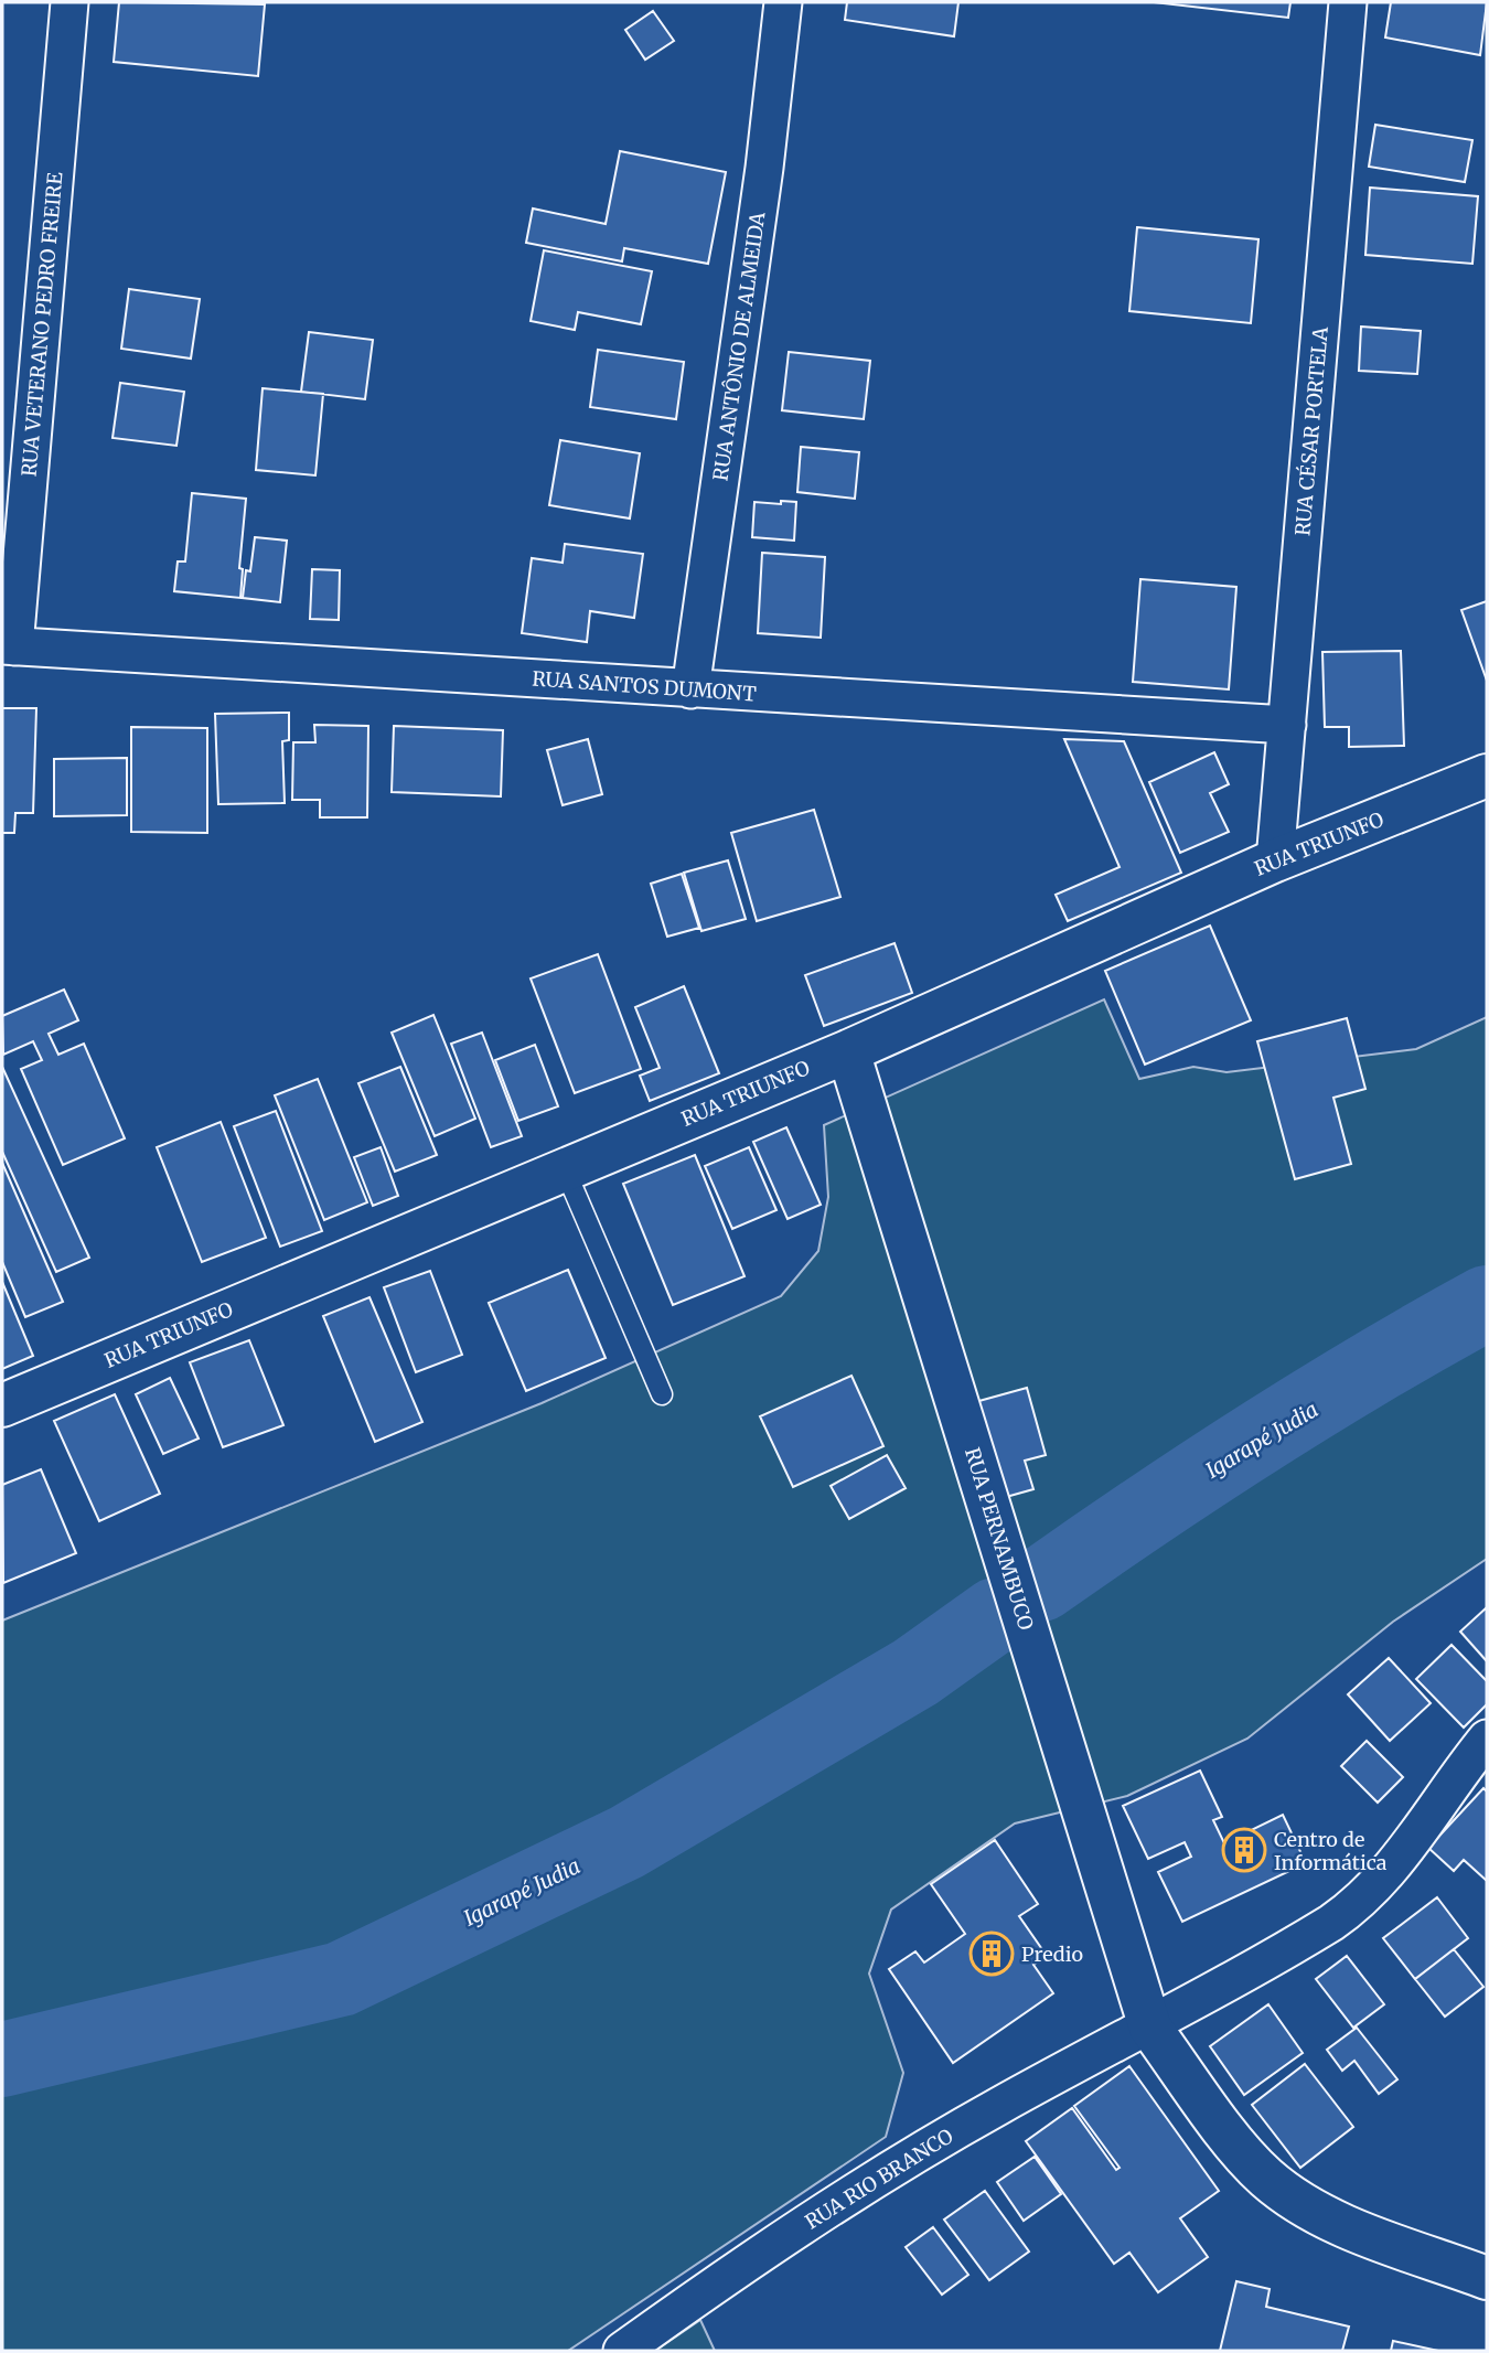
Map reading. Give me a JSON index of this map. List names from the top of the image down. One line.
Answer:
{"streets":{"street":["RUA VETERANO PEDRO FREIRE","RUA ANTÔNIO DE ALMEIDA","RUA CÉSAR PORTELA","RUA SANTOS DUMONT","RUA TRIUNFO","RUA PERNAMBUCO","RUA RIO BRANCO"]},"crossings":[["RUA VETERANO PEDRO FREIRE","RUA SANTOS DUMONT"],["RUA ANTÔNIO DE ALMEIDA","RUA SANTOS DUMONT"],["RUA CÉSAR PORTELA","RUA SANTOS DUMONT"],["RUA CÉSAR PORTELA","RUA TRIUNFO"],["RUA TRIUNFO","RUA PERNAMBUCO"],["RUA PERNAMBUCO","RUA RIO BRANCO"]],"water":["Igarapé Judia"],"places":{"building":["Centro de Informática","Predio"]}}
